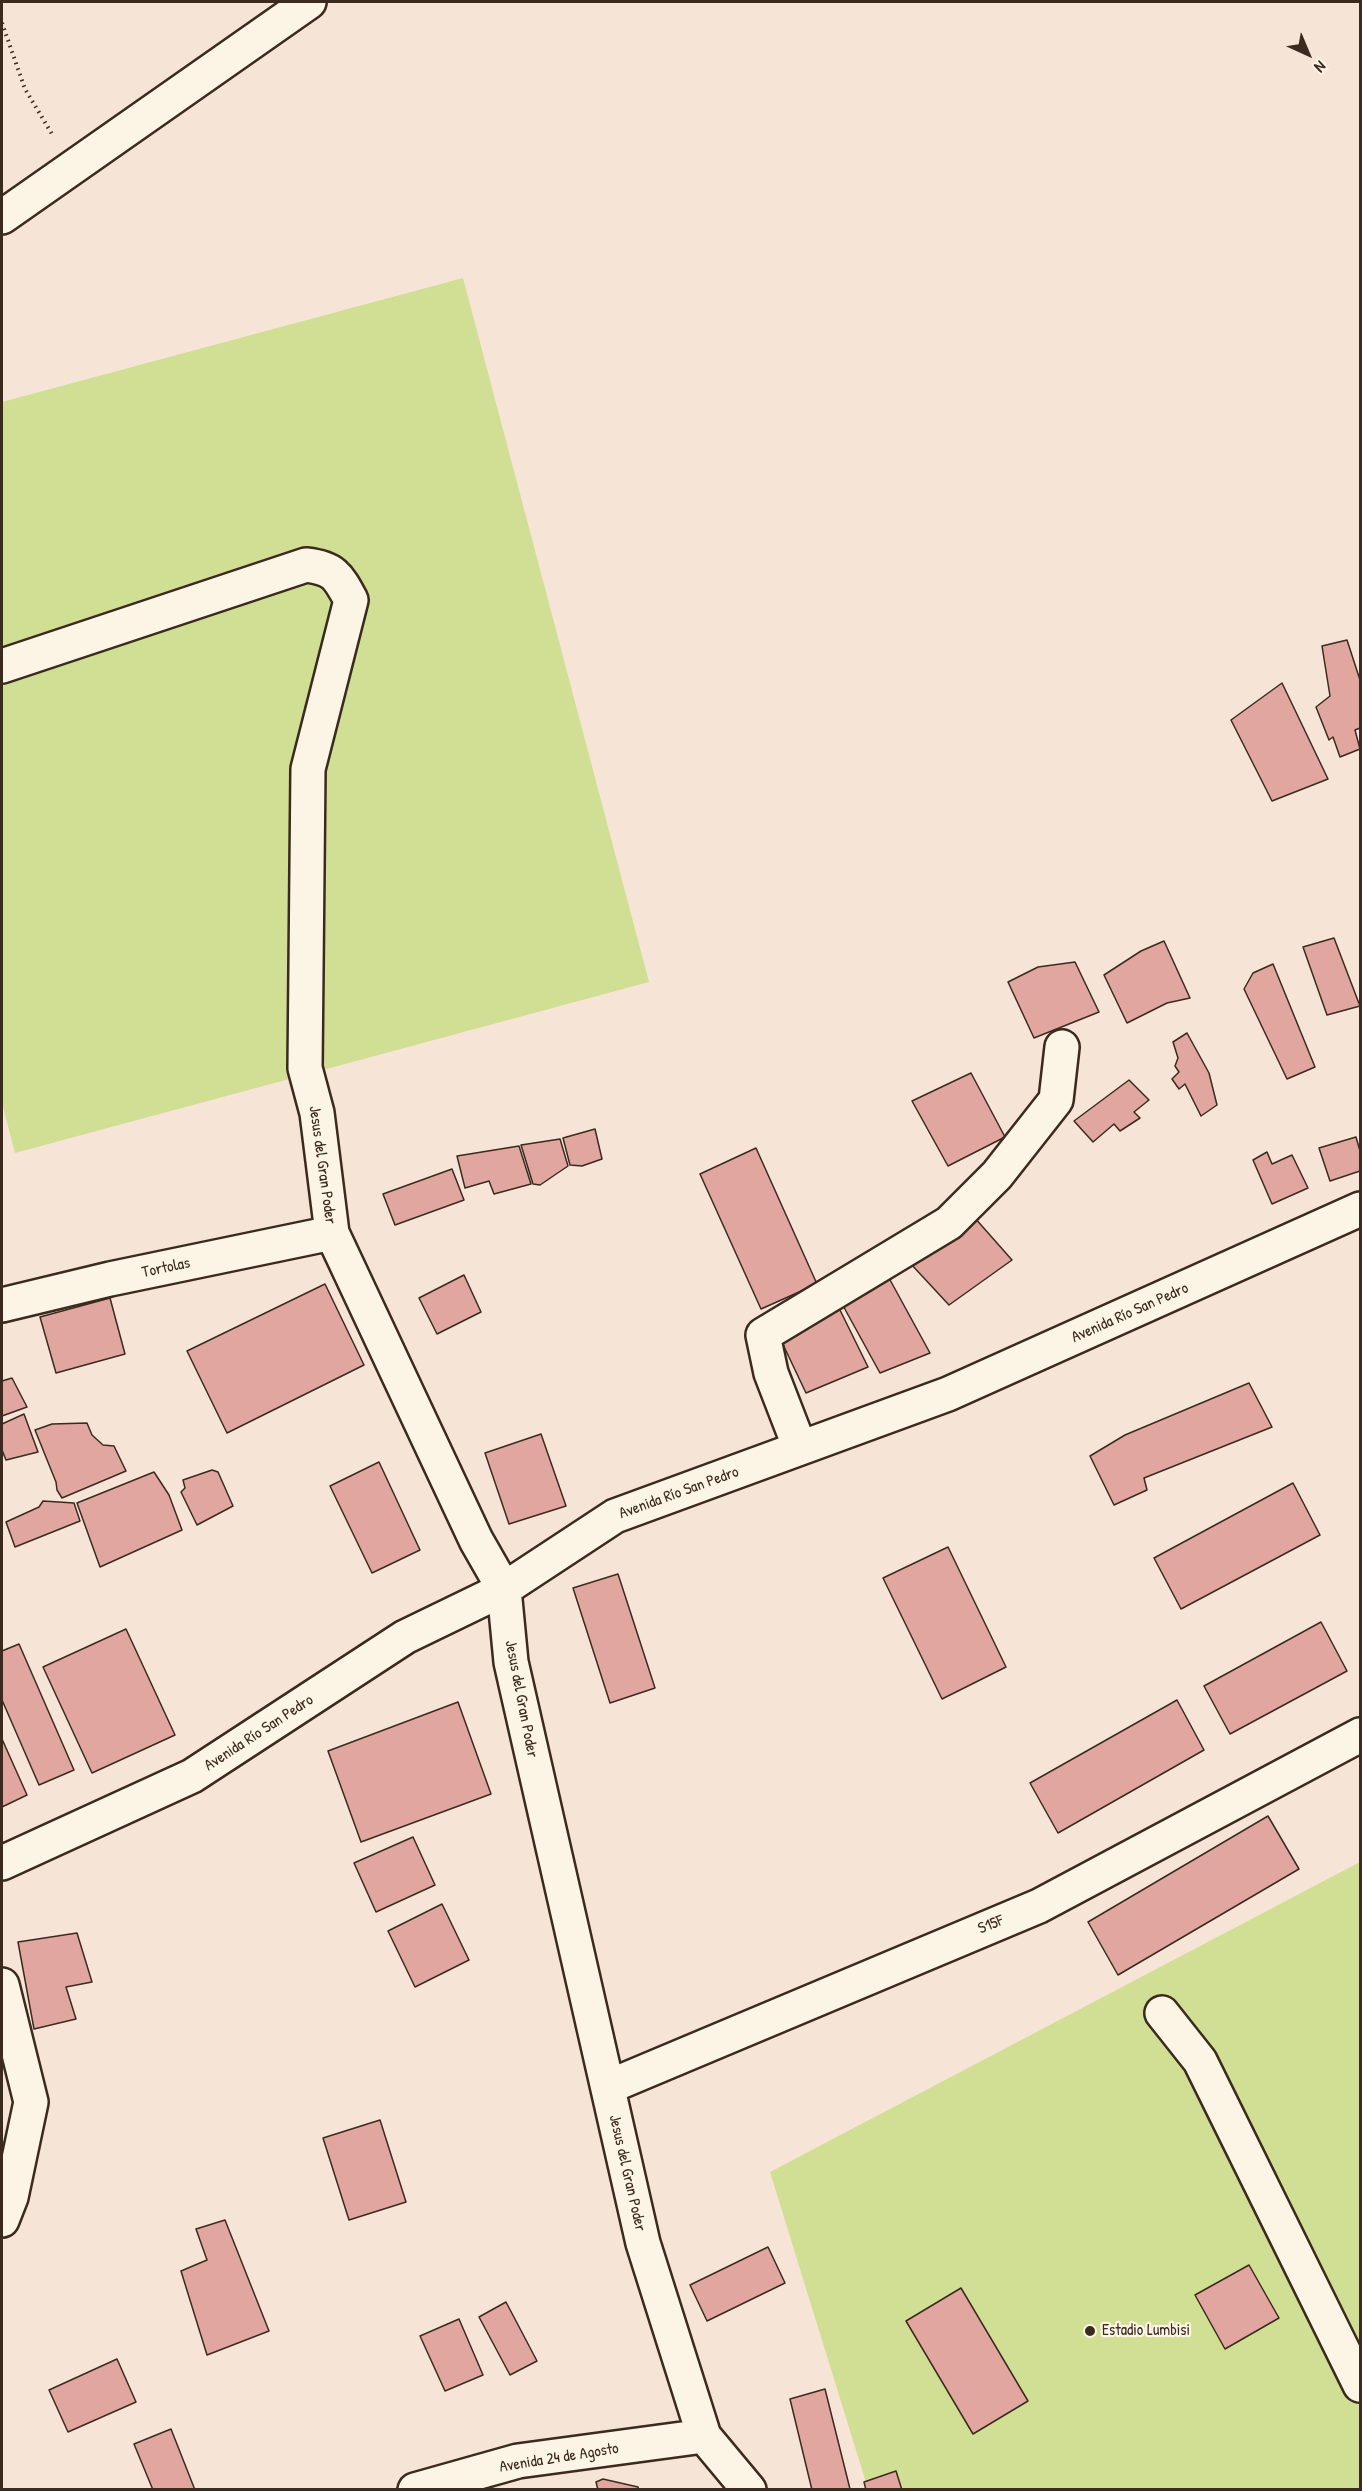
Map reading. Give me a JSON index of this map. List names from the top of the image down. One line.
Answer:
{"streets":{"street":["Jesus del Gran Poder","Tortolas","Avenida Río San Pedro","S15F","Avenida 24 de Agosto"]},"crossings":[["Jesus del Gran Poder","Tortolas"],["Jesus del Gran Poder","Avenida Río San Pedro"],["Jesus del Gran Poder","S15F"],["Jesus del Gran Poder","Avenida 24 de Agosto"]],"places":["Estadio Lumbisi"],"north":"bottom right"}
